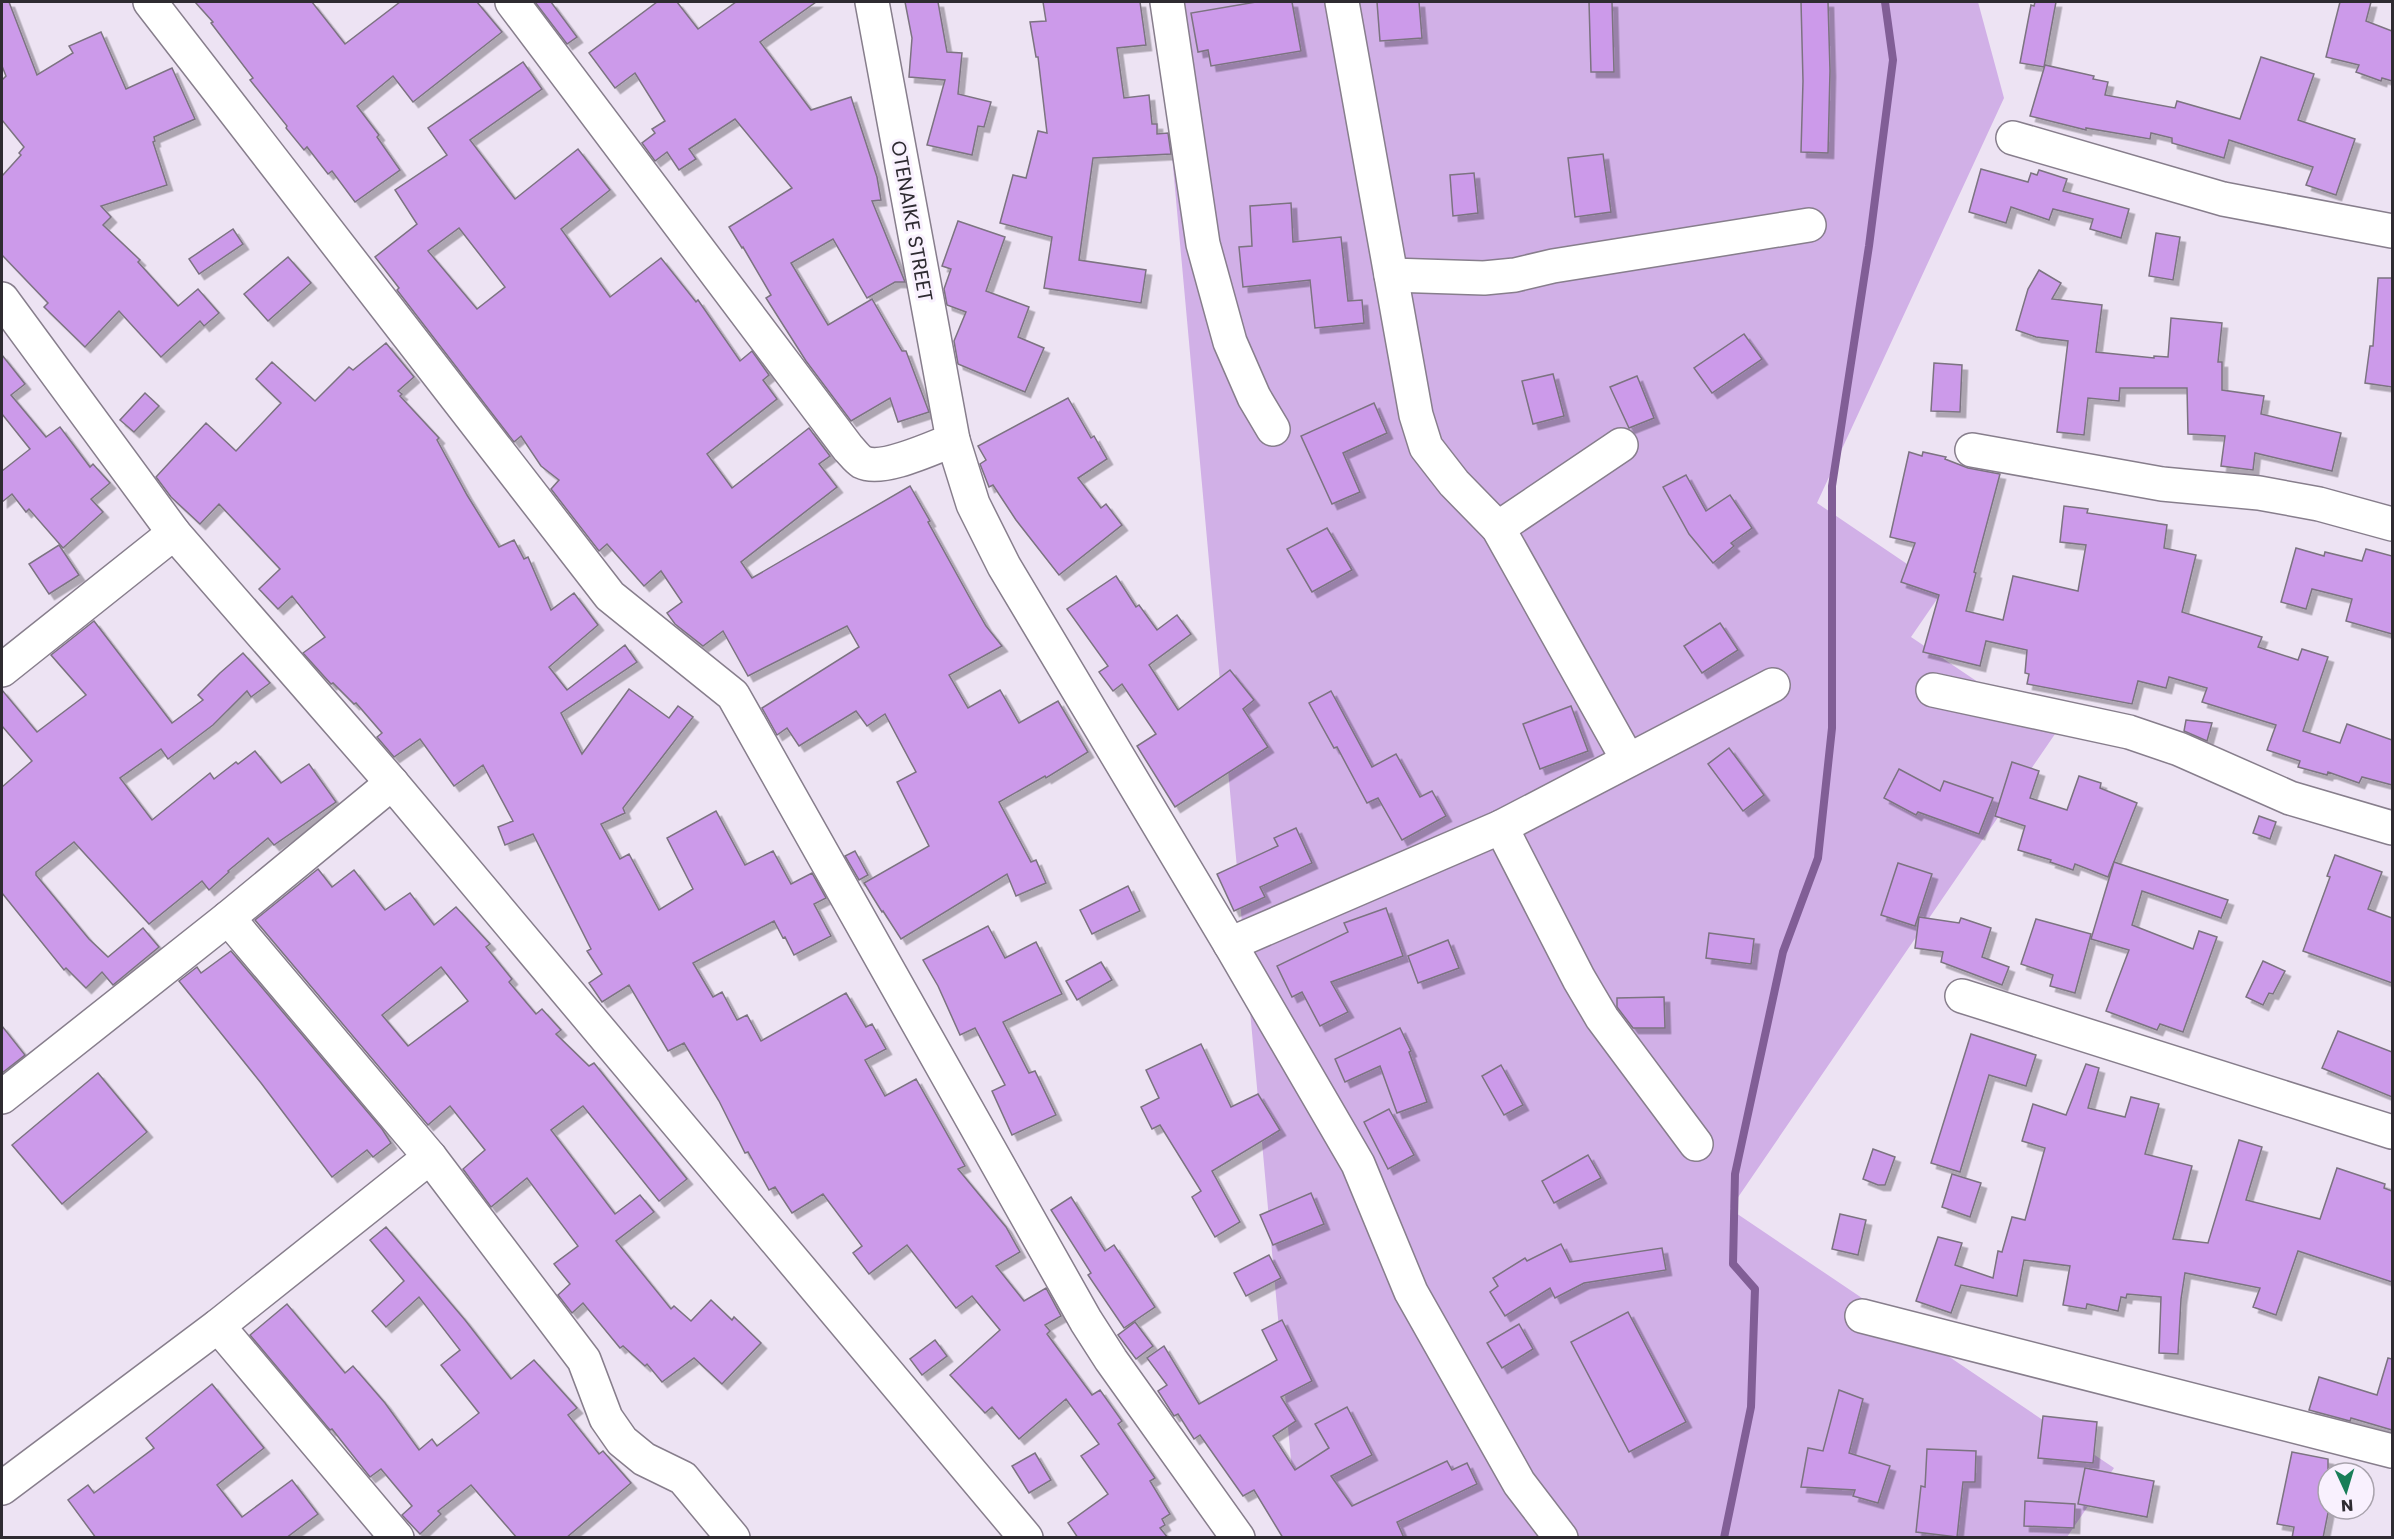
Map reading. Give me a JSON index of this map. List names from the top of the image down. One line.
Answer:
{"streets":{"street":["OTENAIKE STREET"]},"north":"bottom"}
